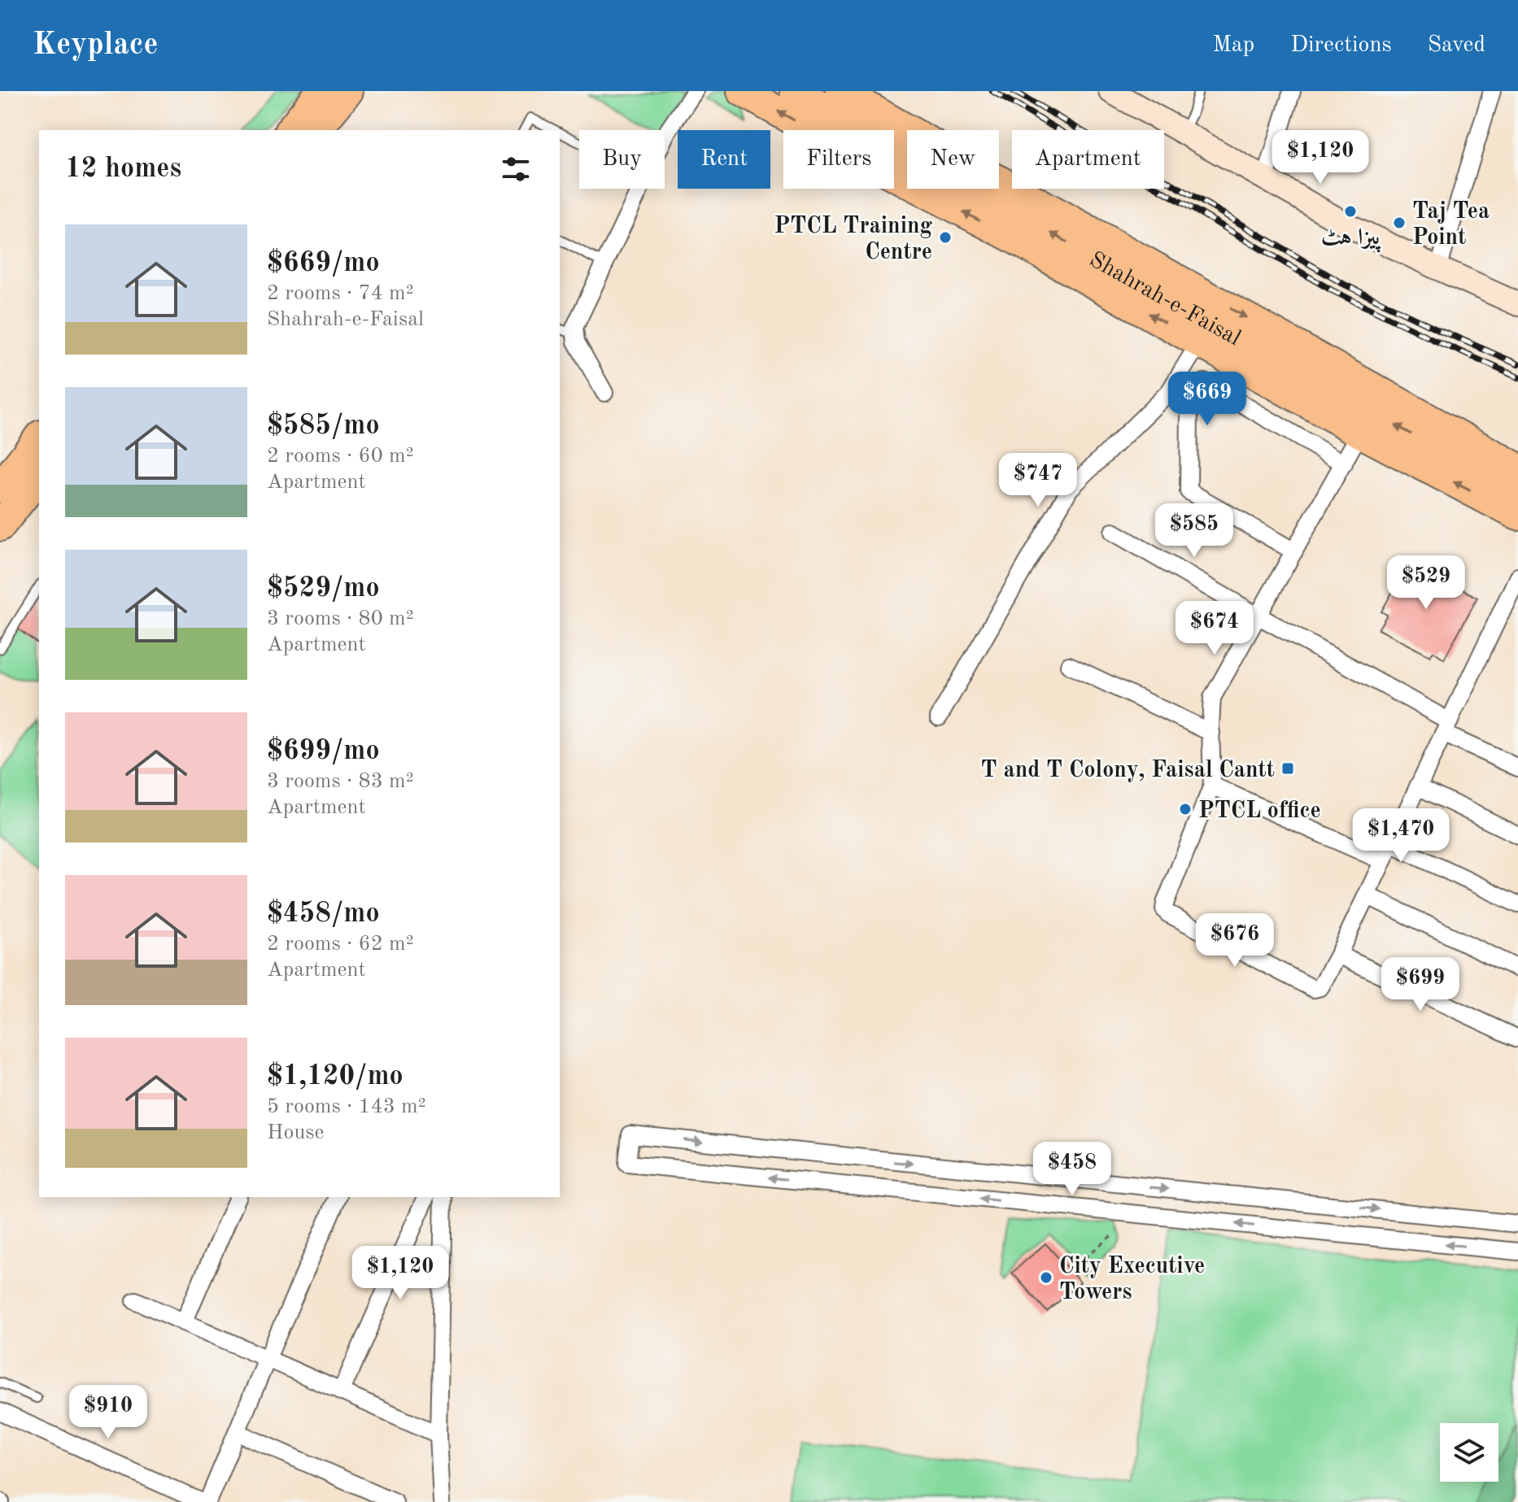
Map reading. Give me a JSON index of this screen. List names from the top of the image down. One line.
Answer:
{"streets":{"highway":["Shahrah-e-Faisal"]},"places":{"other":["پیزا ہٹ","Taj Tea Point","PTCL Training Centre","PTCL office","City Executive Towers"],"transit":["T and T Colony, Faisal Cantt"]},"page":{"header":"Keyplace","nav":["Map","Directions","Saved"],"price":["$1,120","$669","$747","$585","$529","$674","$1,470","$676","$699","$458","$1,120","$910"],"chip":["Buy","Rent","Filters","New","Apartment"],"heading":"12 homes","list":[{"name":"$669/mo","note":"2 rooms · 74 m² · Shahrah-e-Faisal"},{"name":"$585/mo","note":"2 rooms · 60 m² · Apartment"},{"name":"$529/mo","note":"3 rooms · 80 m² · Apartment"},{"name":"$699/mo","note":"3 rooms · 83 m² · Apartment"},{"name":"$458/mo","note":"2 rooms · 62 m² · Apartment"},{"name":"$1,120/mo","note":"5 rooms · 143 m² · House"}]}}
